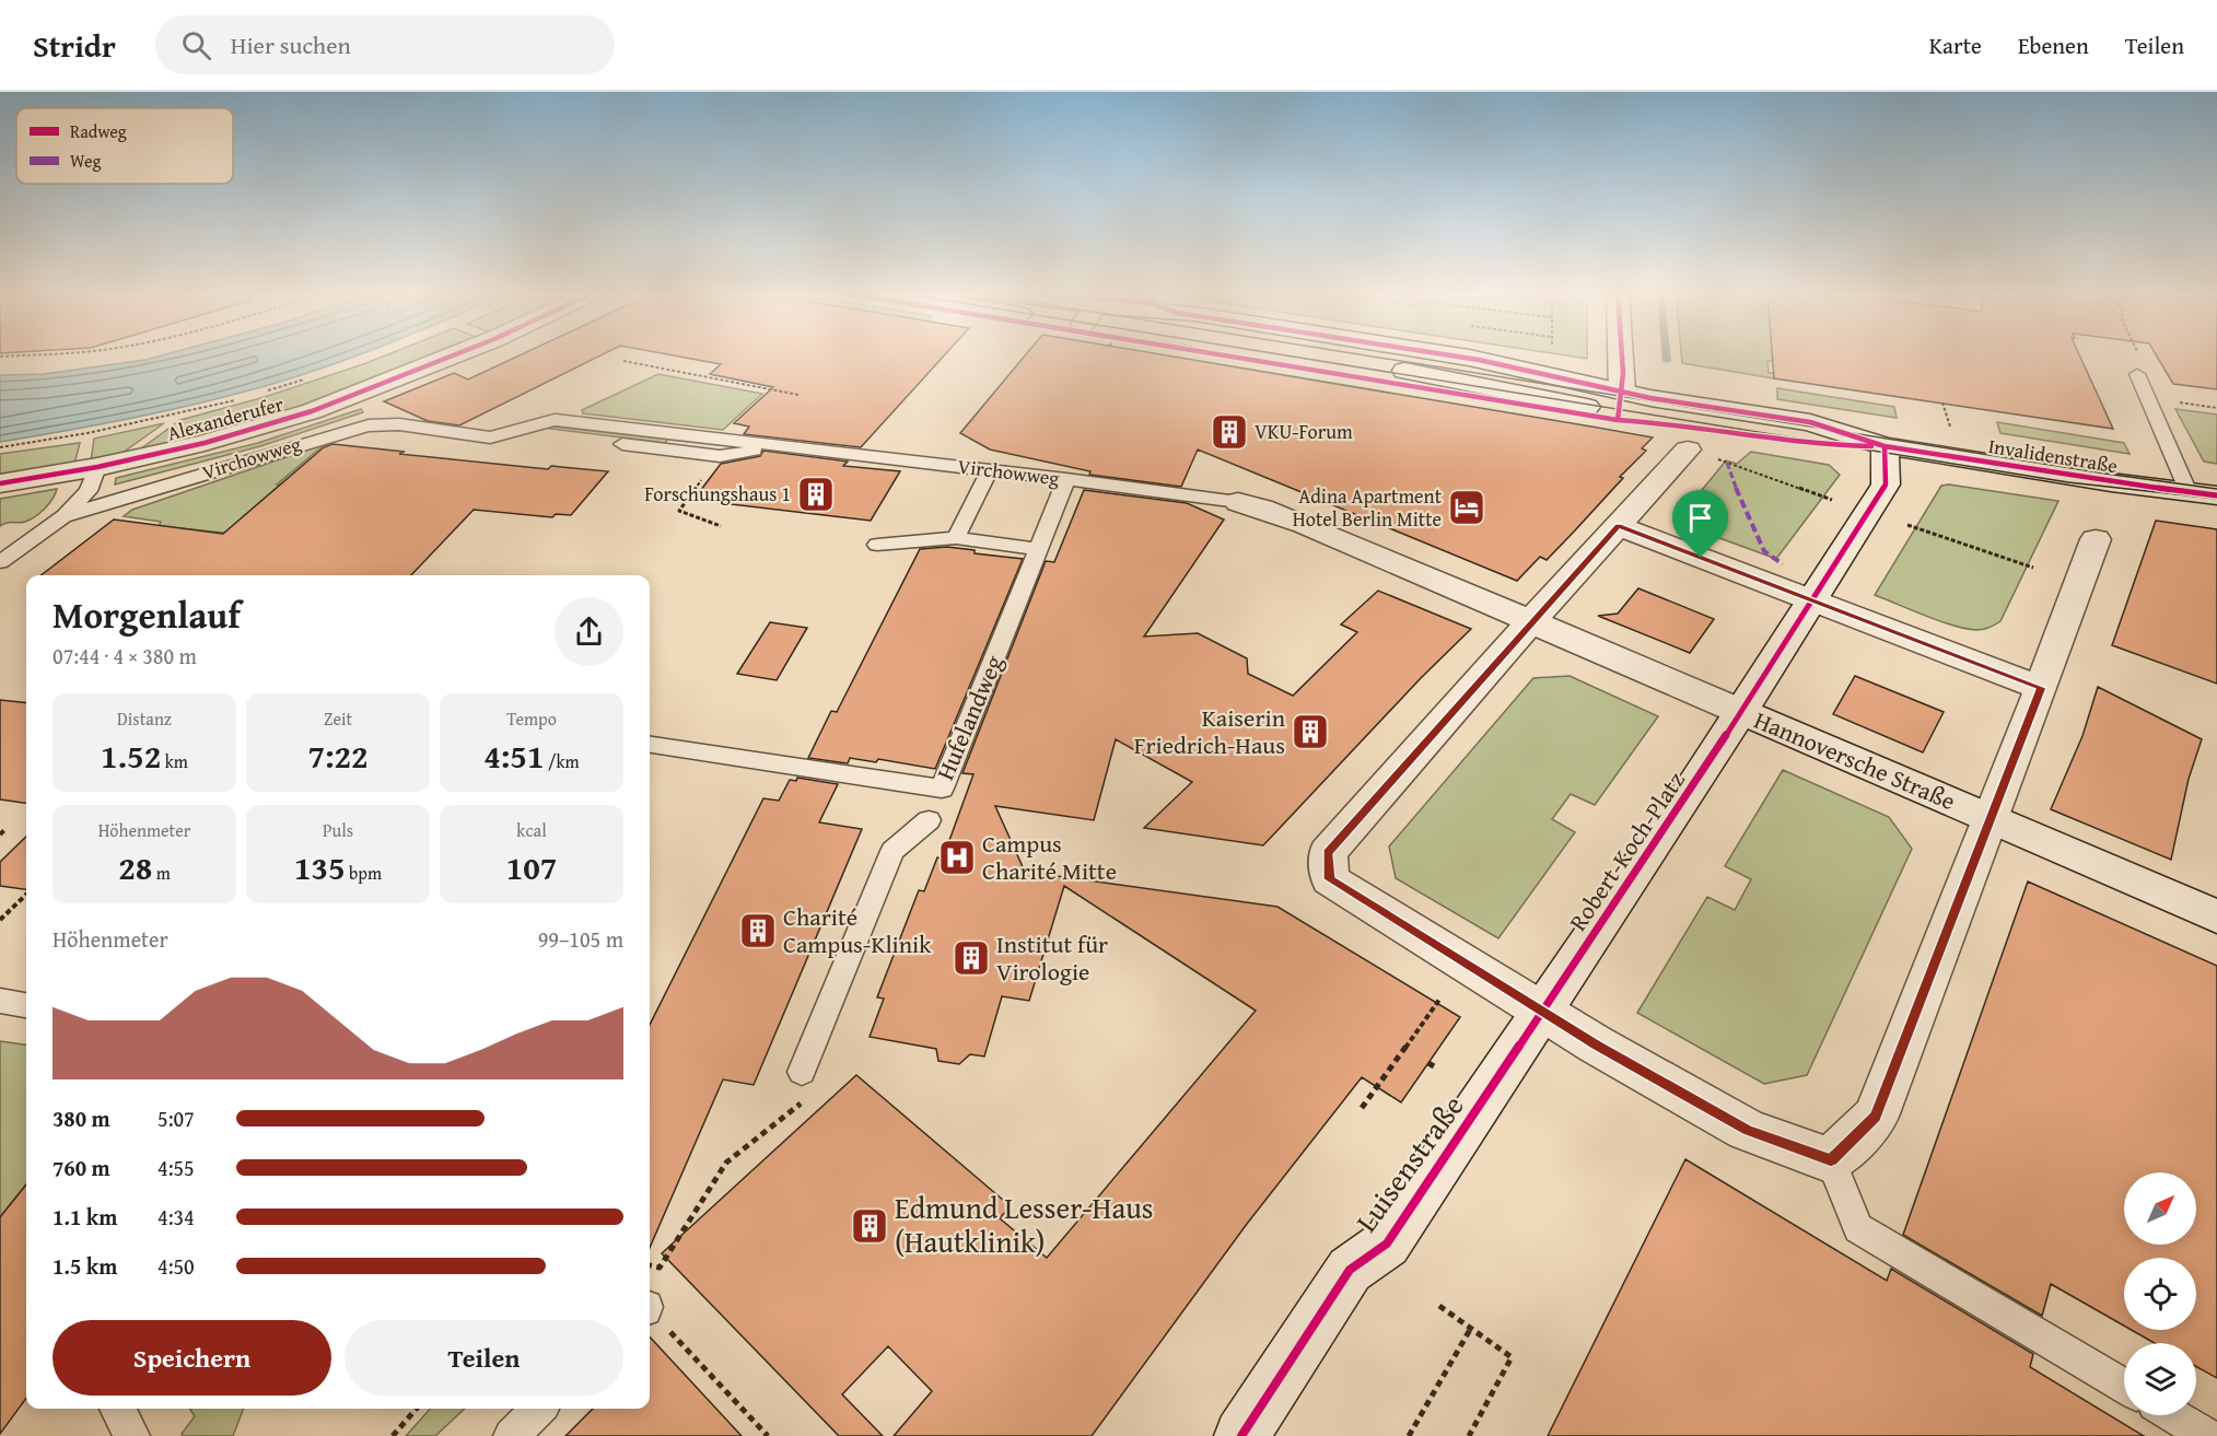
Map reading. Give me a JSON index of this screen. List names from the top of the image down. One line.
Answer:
{"streets":{"street":["Alexanderufer","Invalidenstraße","Hannoversche Straße","Robert-Koch-Platz","Luisenstraße"],"lane":["Virchowweg","Hufelandweg"]},"crossings":[["Invalidenstraße","Robert-Koch-Platz"],["Virchowweg","Hufelandweg"],["Virchowweg","Hannoversche Straße"],["Hannoversche Straße","Robert-Koch-Platz"],["Robert-Koch-Platz","Luisenstraße"]],"places":{"building":["VKU-Forum","Forschungshaus 1","Kaiserin Friedrich-Haus","Charité Campus-Klinik","Institut für Virologie","Edmund Lesser-Haus (Hautklinik)"],"hotel":["Adina Apartment Hotel Berlin Mitte"],"hospital":["Campus Charité Mitte"]},"legend":["Radweg","Weg"],"north":"top right","page":{"header":"Stridr","search":"Hier suchen","nav":["Karte","Ebenen","Teilen"],"heading":["Morgenlauf","07:44 · 4 × 380 m"],"stats":[["Distanz","1.52 km"],["Zeit","7:22"],["Tempo","4:51 /km"],["Höhenmeter","28 m"],["Puls","135 bpm"],["kcal","107"]],"chart":["Höhenmeter","99–105 m"],"list":[{"name":"380 m","note":"5:07"},{"name":"760 m","note":"4:55"},{"name":"1.1 km","note":"4:34"},{"name":"1.5 km","note":"4:50"}],"buttons":["Speichern","Teilen"]}}
